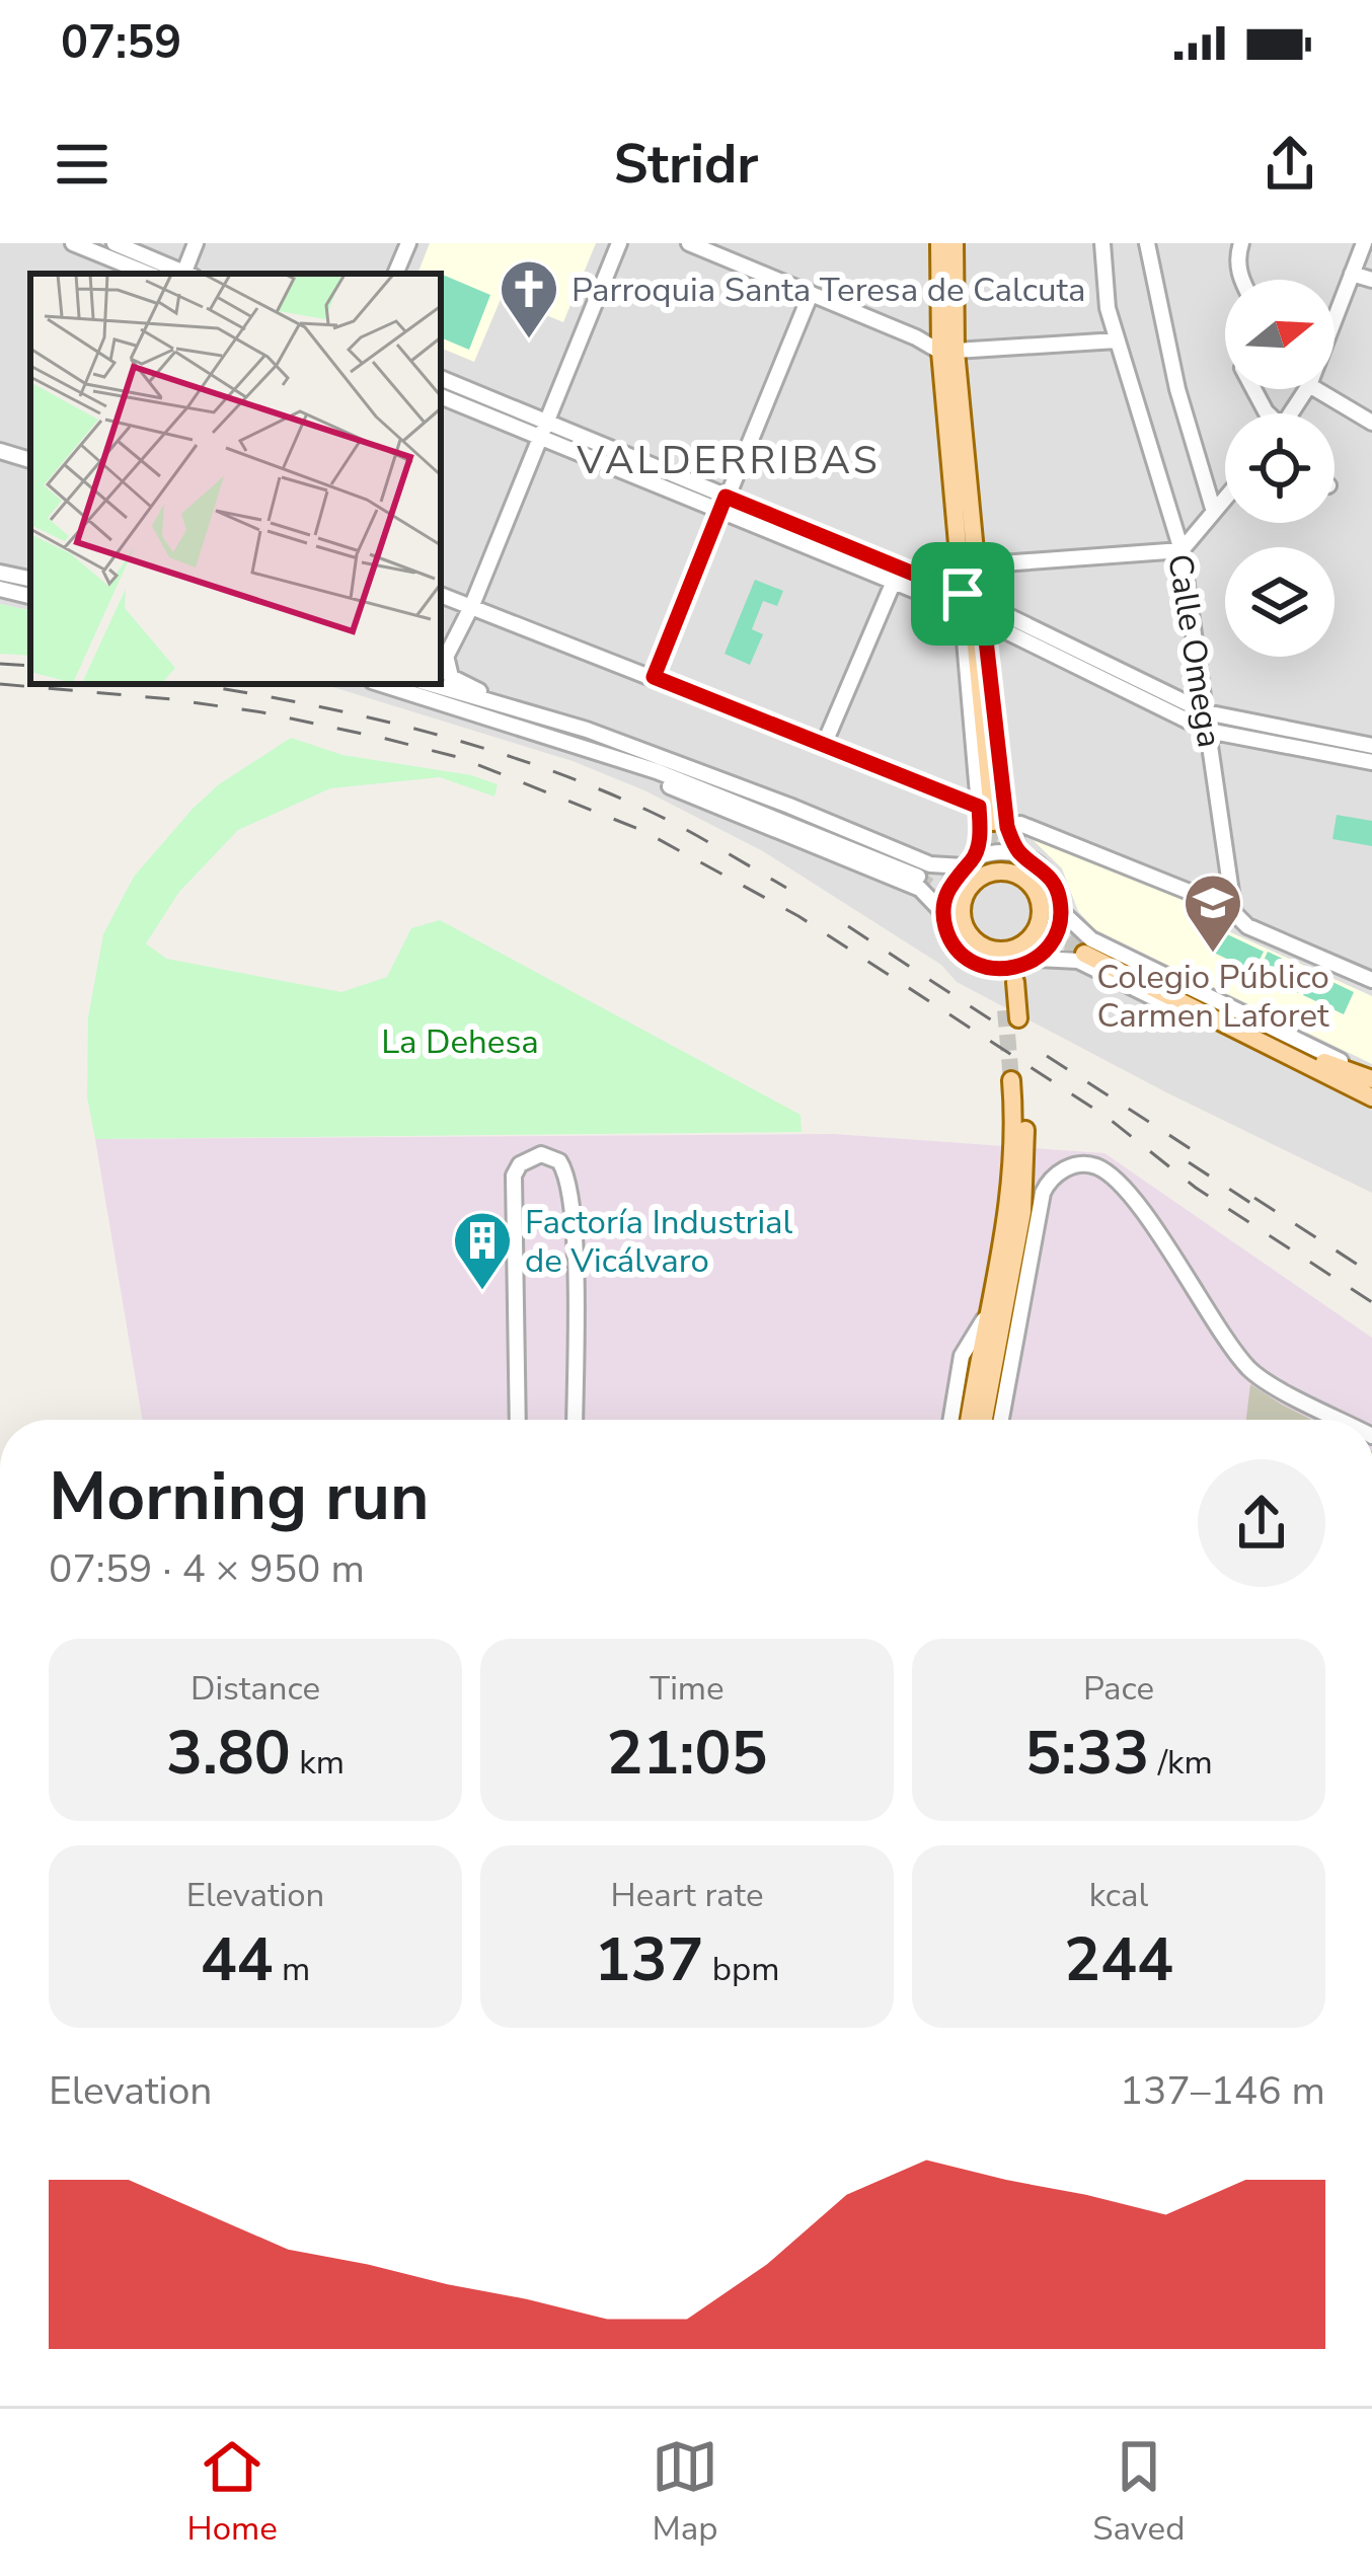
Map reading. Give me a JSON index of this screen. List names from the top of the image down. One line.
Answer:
{"streets":{"street":["Calle Omega"]},"districts":["VALDERRIBAS"],"parks":["La Dehesa"],"places":{"church":["Parroquia Santa Teresa de Calcuta"],"school or university":["Colegio Público Carmen Laforet"],"building":["Factoría Industrial de Vicálvaro"]},"north":"right","page":{"status":"07:59","header":"Stridr","heading":["Morning run","07:59 · 4 × 950 m"],"stats":[["Distance","3.80 km"],["Time","21:05"],["Pace","5:33 /km"],["Elevation","44 m"],["Heart rate","137 bpm"],["kcal","244"]],"chart":["Elevation","137–146 m"],"tabs":["Home","Map","Saved"]}}
